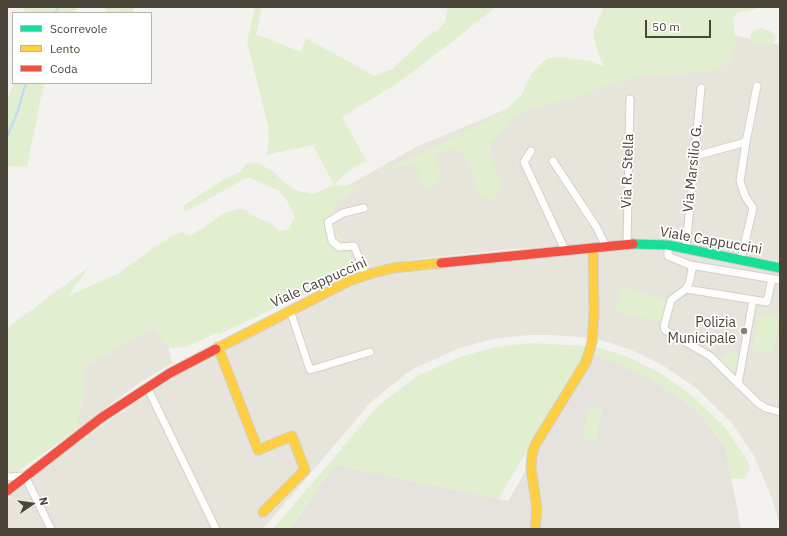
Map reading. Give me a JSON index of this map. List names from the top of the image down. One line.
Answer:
{"streets":{"street":["Via Marsilio G.","Via R. Stella","Viale Cappuccini"]},"crossings":[["Via Marsilio G.","Viale Cappuccini"],["Via R. Stella","Viale Cappuccini"]],"places":["Polizia Municipale"],"legend":["Scorrevole","Lento","Coda"],"scale_bar":"50 m","north":"right"}
